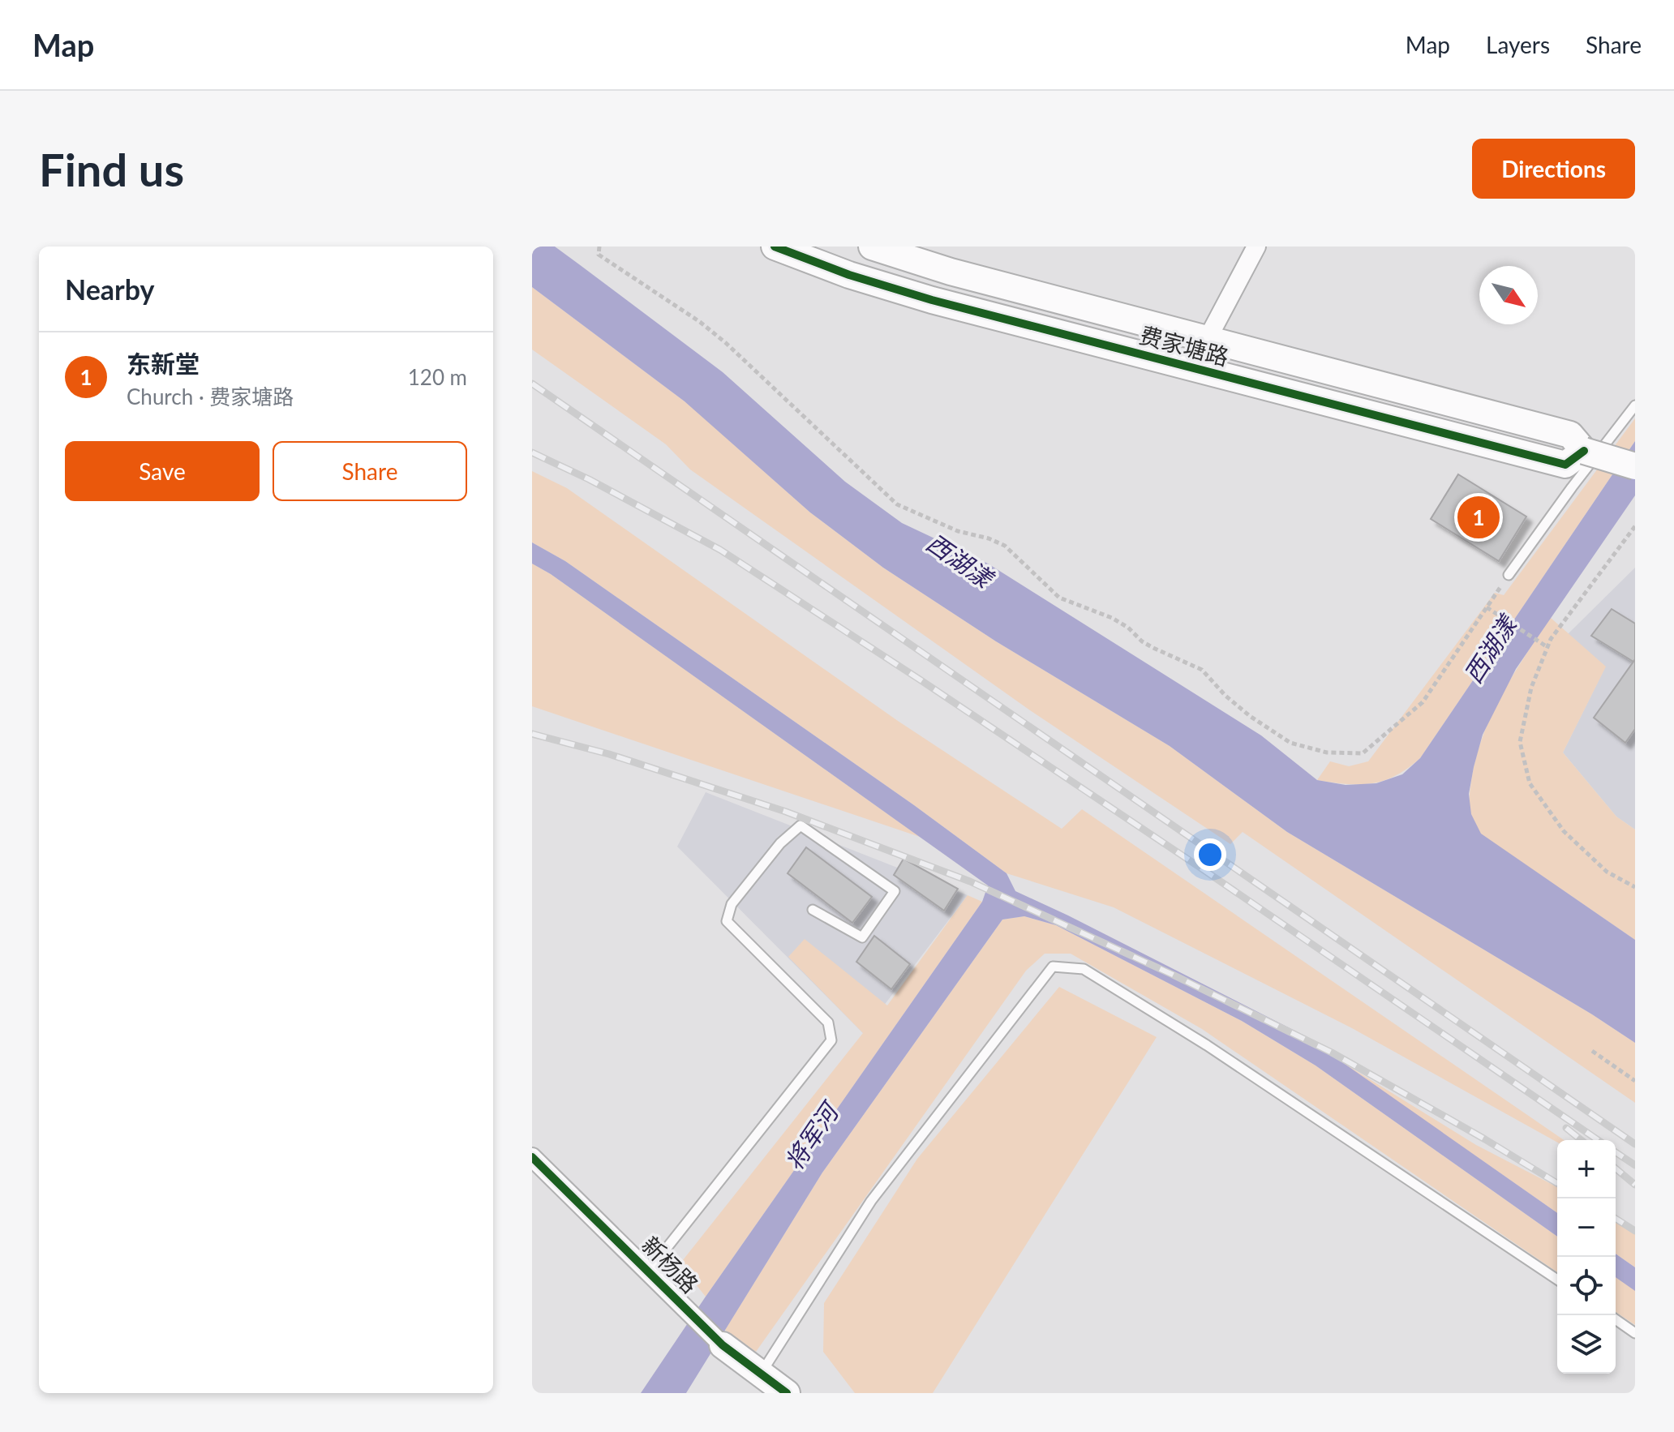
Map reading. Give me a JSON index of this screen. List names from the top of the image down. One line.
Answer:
{"streets":{"street":["费家塘路","新杨路"]},"water":["西湖漾","将军河"],"north":"bottom right","page":{"header":"Map","nav":["Map","Layers","Share"],"buttons":["Directions",["Save","Share"]],"title":"Find us","heading":"Nearby","list":[{"mark":"1","name":"东新堂","note":"Church · 费家塘路","value":"120 m"}],"pins":"1","map_buttons":["+","−"]}}
